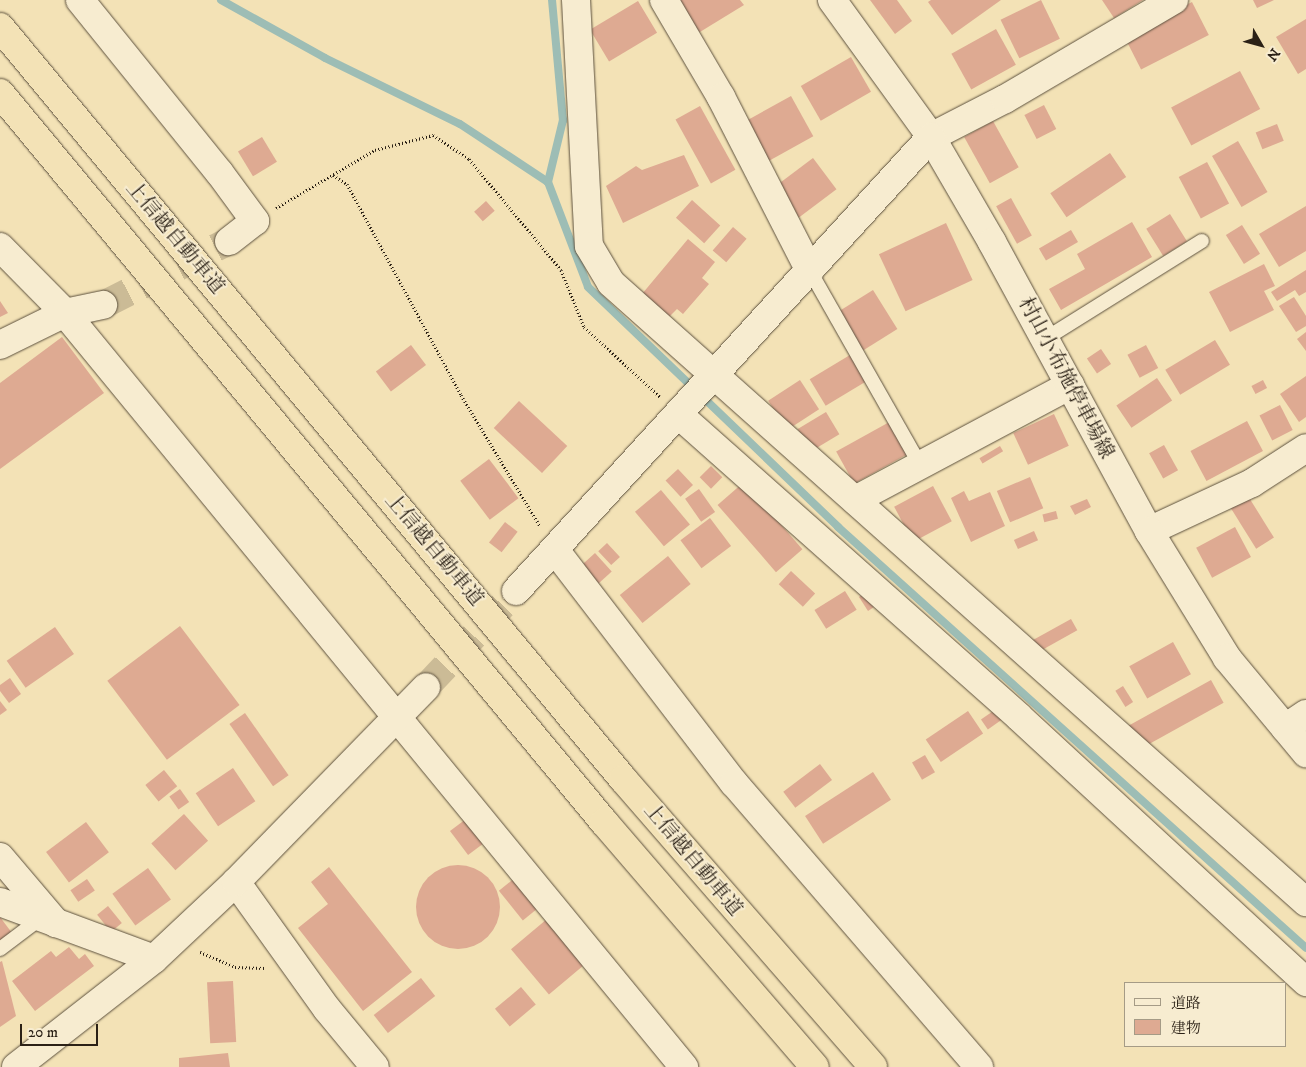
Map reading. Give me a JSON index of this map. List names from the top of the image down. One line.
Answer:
{"streets":{"highway":["上信越自動車道"],"street":["村山小布施停車場線"]},"legend":["道路","建物"],"scale_bar":"20 m","north":"bottom right"}
